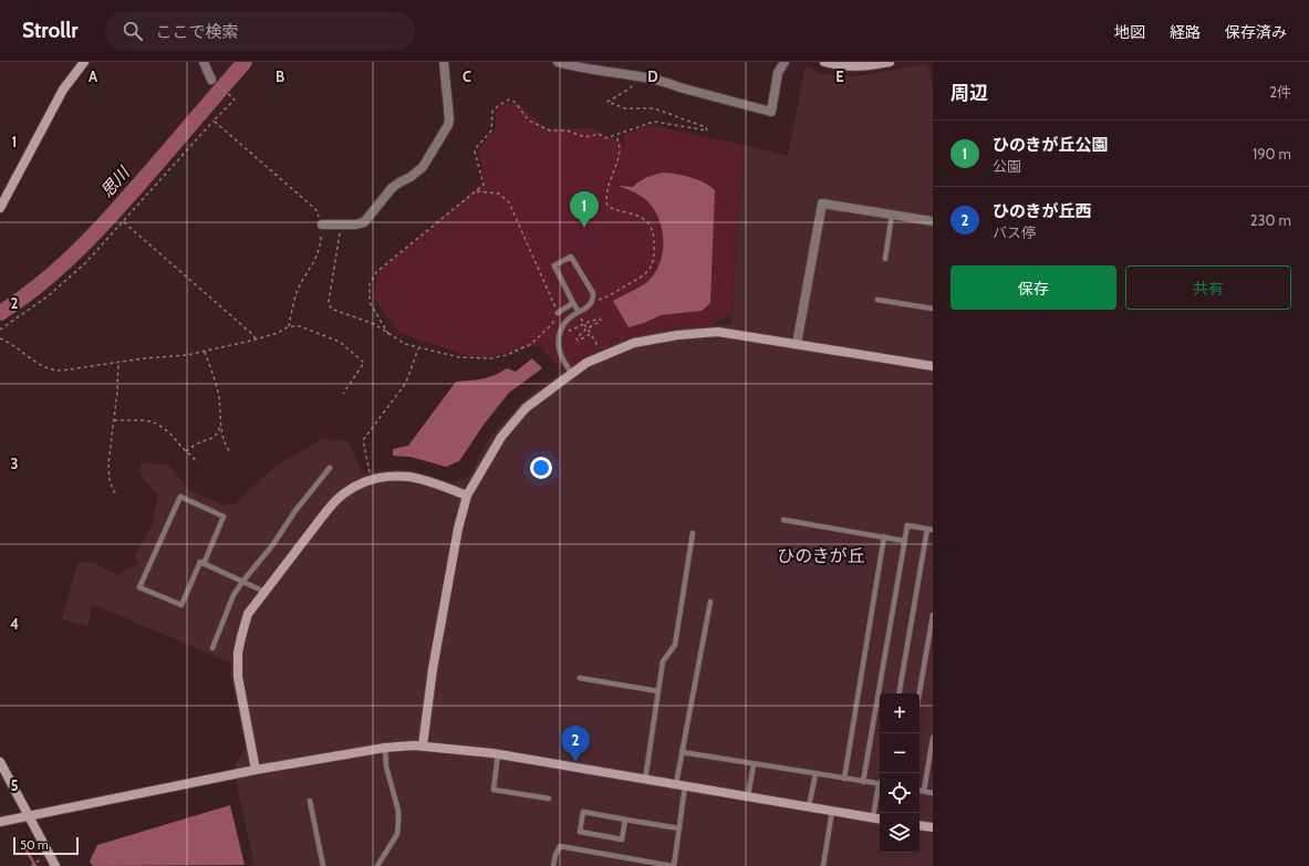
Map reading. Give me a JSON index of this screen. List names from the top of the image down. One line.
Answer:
{"districts":["ひのきが丘"],"water":["思川"],"scale_bar":"50 m","page":{"header":"Strollr","search":"ここで検索","nav":["地図","経路","保存済み"],"heading":["周辺","2件"],"list":[{"mark":"1","name":"ひのきが丘公園","note":"公園","value":"190 m"},{"mark":"2","name":"ひのきが丘西","note":"バス停","value":"230 m"}],"pins":["1","2"],"buttons":["保存","共有"],"map_buttons":["+","−"],"scale":"50 m"},"grid":{"columns":["A","B","C","D","E"],"rows":["1","2","3","4","5"]}}
